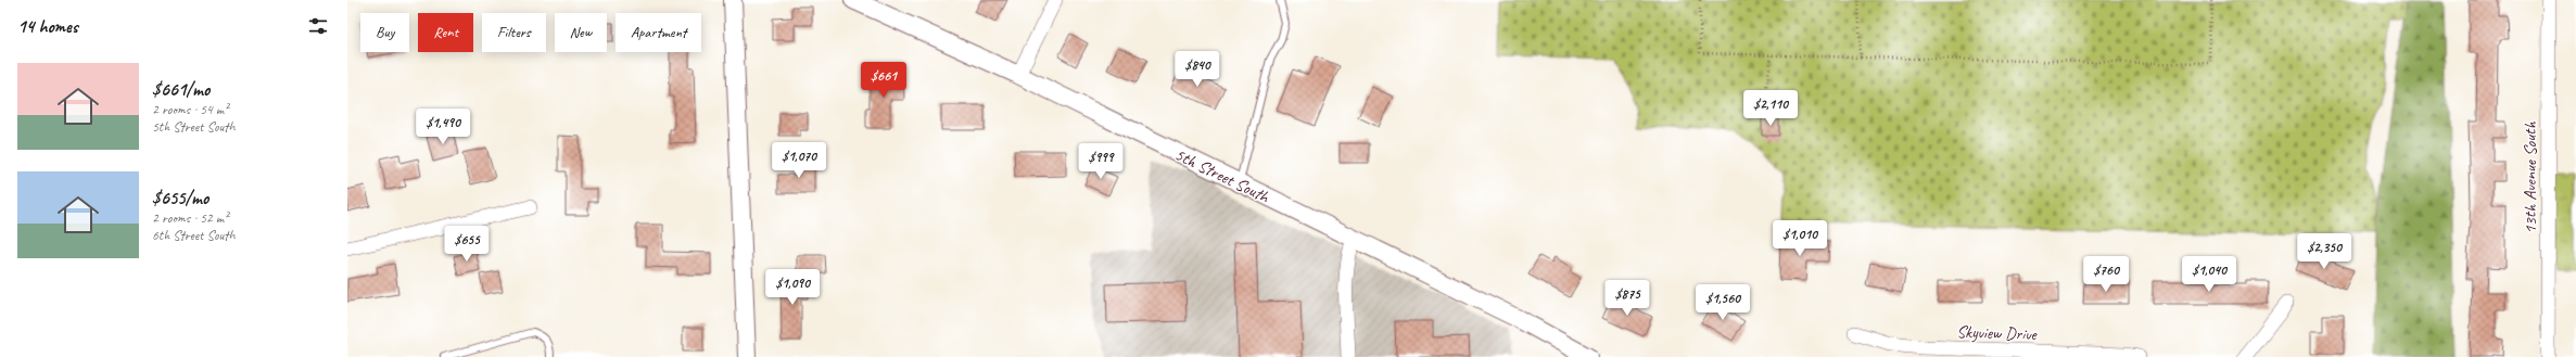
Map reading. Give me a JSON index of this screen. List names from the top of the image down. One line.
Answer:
{"streets":{"street":["5th Street South","13th Avenue South","Skyview Drive"]},"page":{"heading":"14 homes","chip":["Buy","Rent","Filters","New","Apartment"],"price":["$840","$661","$2,110","$1,490","$1,070","$999","$1,010","$655","$2,350","$760","$1,040","$1,090","$875","$1,560"],"list":[{"name":"$661/mo","note":"2 rooms · 54 m² · 5th Street South"},{"name":"$655/mo","note":"2 rooms · 52 m² · 6th Street South"}]}}
